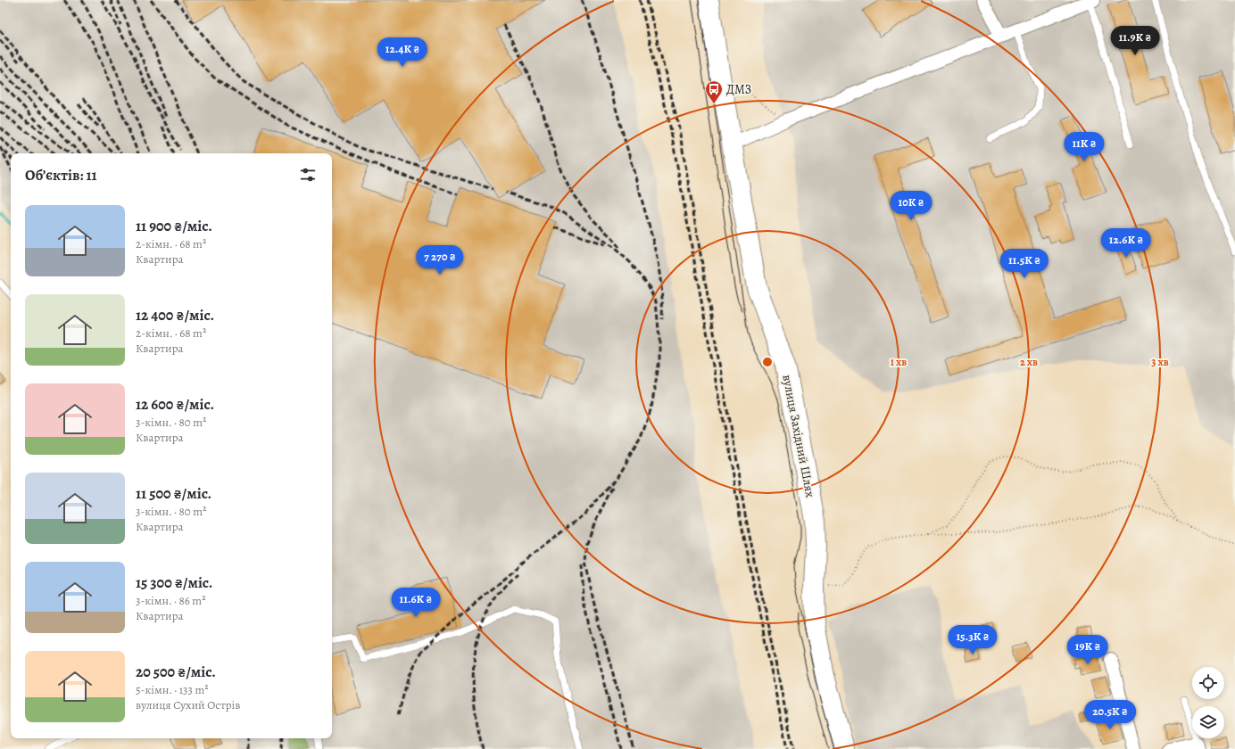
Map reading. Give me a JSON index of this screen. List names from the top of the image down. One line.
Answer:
{"streets":{"highway":["вулиця Західний Шлях"]},"places":{"bus stop":["ДМЗ"]},"page":{"price":["11.9K ₴","12.4K ₴","11K ₴","10K ₴","12.6K ₴","7 270 ₴","11.5K ₴","11.6K ₴","15.3K ₴","19K ₴","20.5K ₴"],"heading":"Об’єктів: 11","list":[{"name":"11 900 ₴/міс.","note":"2-кімн. · 68 m² · Квартира"},{"name":"12 400 ₴/міс.","note":"2-кімн. · 68 m² · Квартира"},{"name":"12 600 ₴/міс.","note":"3-кімн. · 80 m² · Квартира"},{"name":"11 500 ₴/міс.","note":"3-кімн. · 80 m² · Квартира"},{"name":"15 300 ₴/міс.","note":"3-кімн. · 86 m² · Квартира"},{"name":"20 500 ₴/міс.","note":"5-кімн. · 133 m² · вулиця Сухий Острів"}]},"rings":["1 хв","2 хв","3 хв"]}
